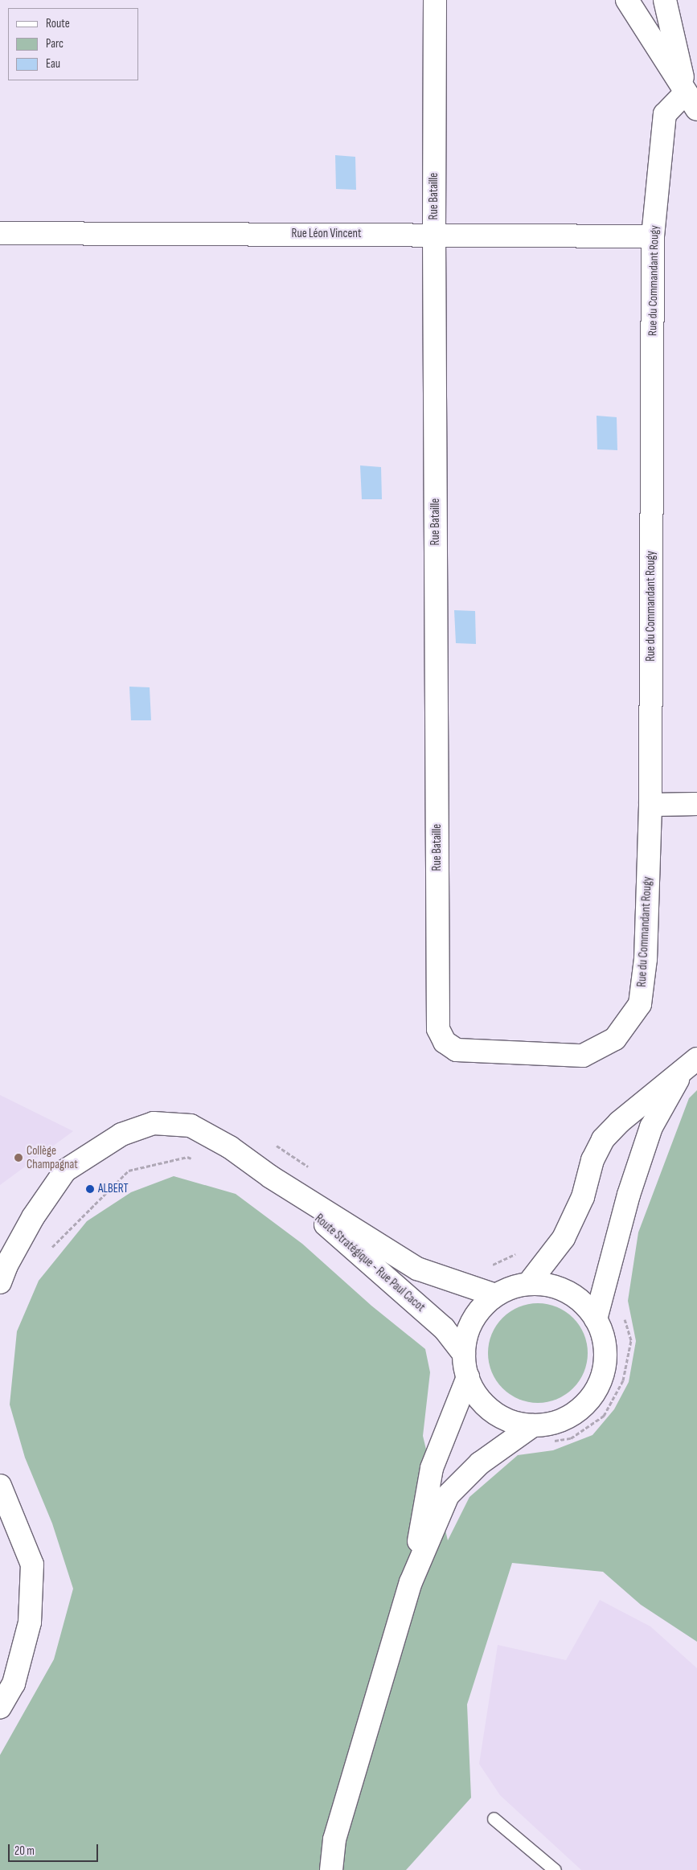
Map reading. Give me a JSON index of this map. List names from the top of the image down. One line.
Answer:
{"streets":{"street":["Rue Bataille","Rue Léon Vincent","Rue du Commandant Rougy","Route Stratégique - Rue Paul Cacot"]},"crossings":[["Rue Bataille","Rue Léon Vincent"],["Rue Bataille","Rue du Commandant Rougy"],["Rue Léon Vincent","Rue du Commandant Rougy"]],"places":["Collège Champagnat","ALBERT"],"legend":["Route","Parc","Eau"],"scale_bar":"20 m"}
